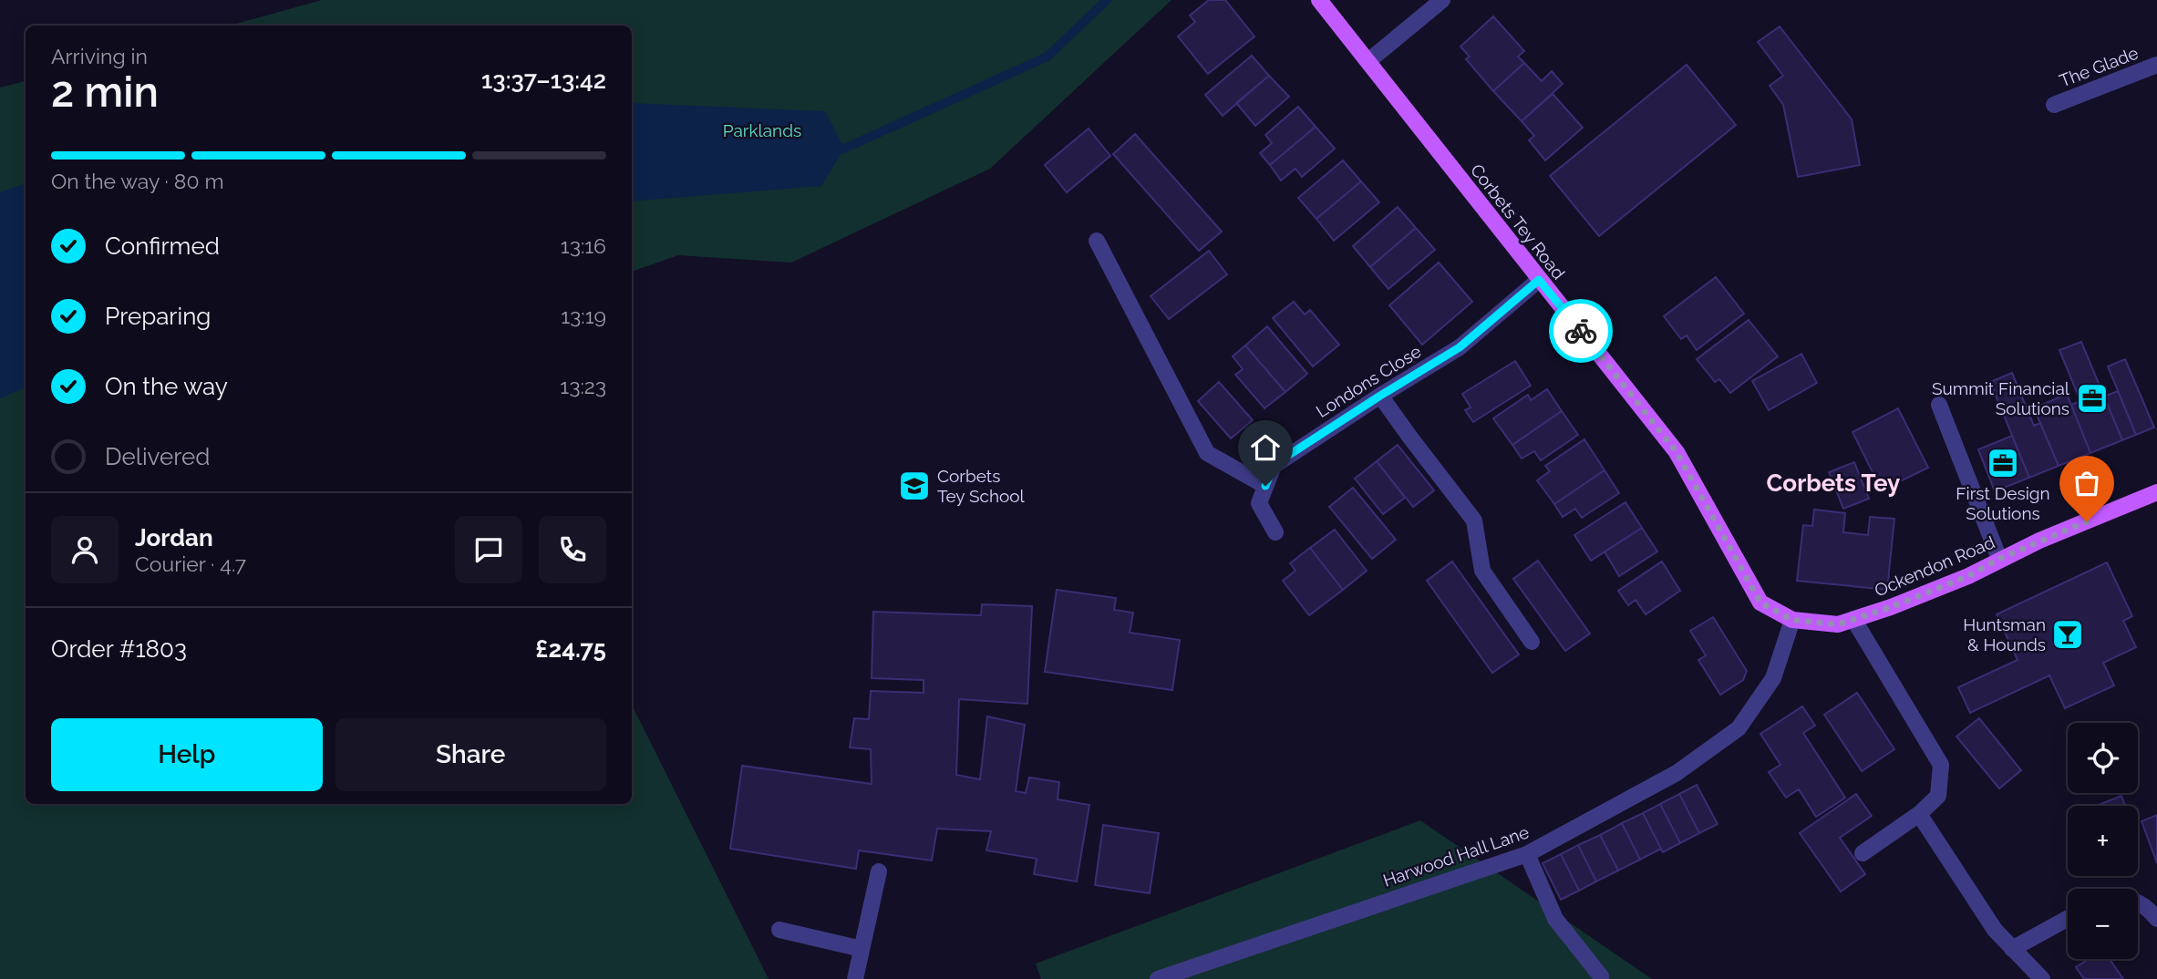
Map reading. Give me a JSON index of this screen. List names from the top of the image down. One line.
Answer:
{"streets":{"main road":["Corbets Tey Road","Ockendon Road"],"street":["The Glade","Londons Close","Harwood Hall Lane"]},"crossings":[["Corbets Tey Road","Londons Close"],["Corbets Tey Road","Ockendon Road"],["Corbets Tey Road","Harwood Hall Lane"],["Ockendon Road","Harwood Hall Lane"]],"districts":["Corbets Tey"],"parks":["Parklands"],"places":{"office":["Summit Financial Solutions","First Design Solutions"],"school or university":["Corbets Tey School"],"bar":["Huntsman & Hounds"]},"page":{"heading":["2 min","Arriving in","13:37–13:42"],"panel":["Jordan","Courier · 4.7","Order #1803","£24.75"],"bar":"On the way · 80 m","list":[["Confirmed","13:16"],["Preparing","13:19"],["On the way","13:23"],"Delivered"],"buttons":["Help","Share"],"map_buttons":["+","−"]}}
